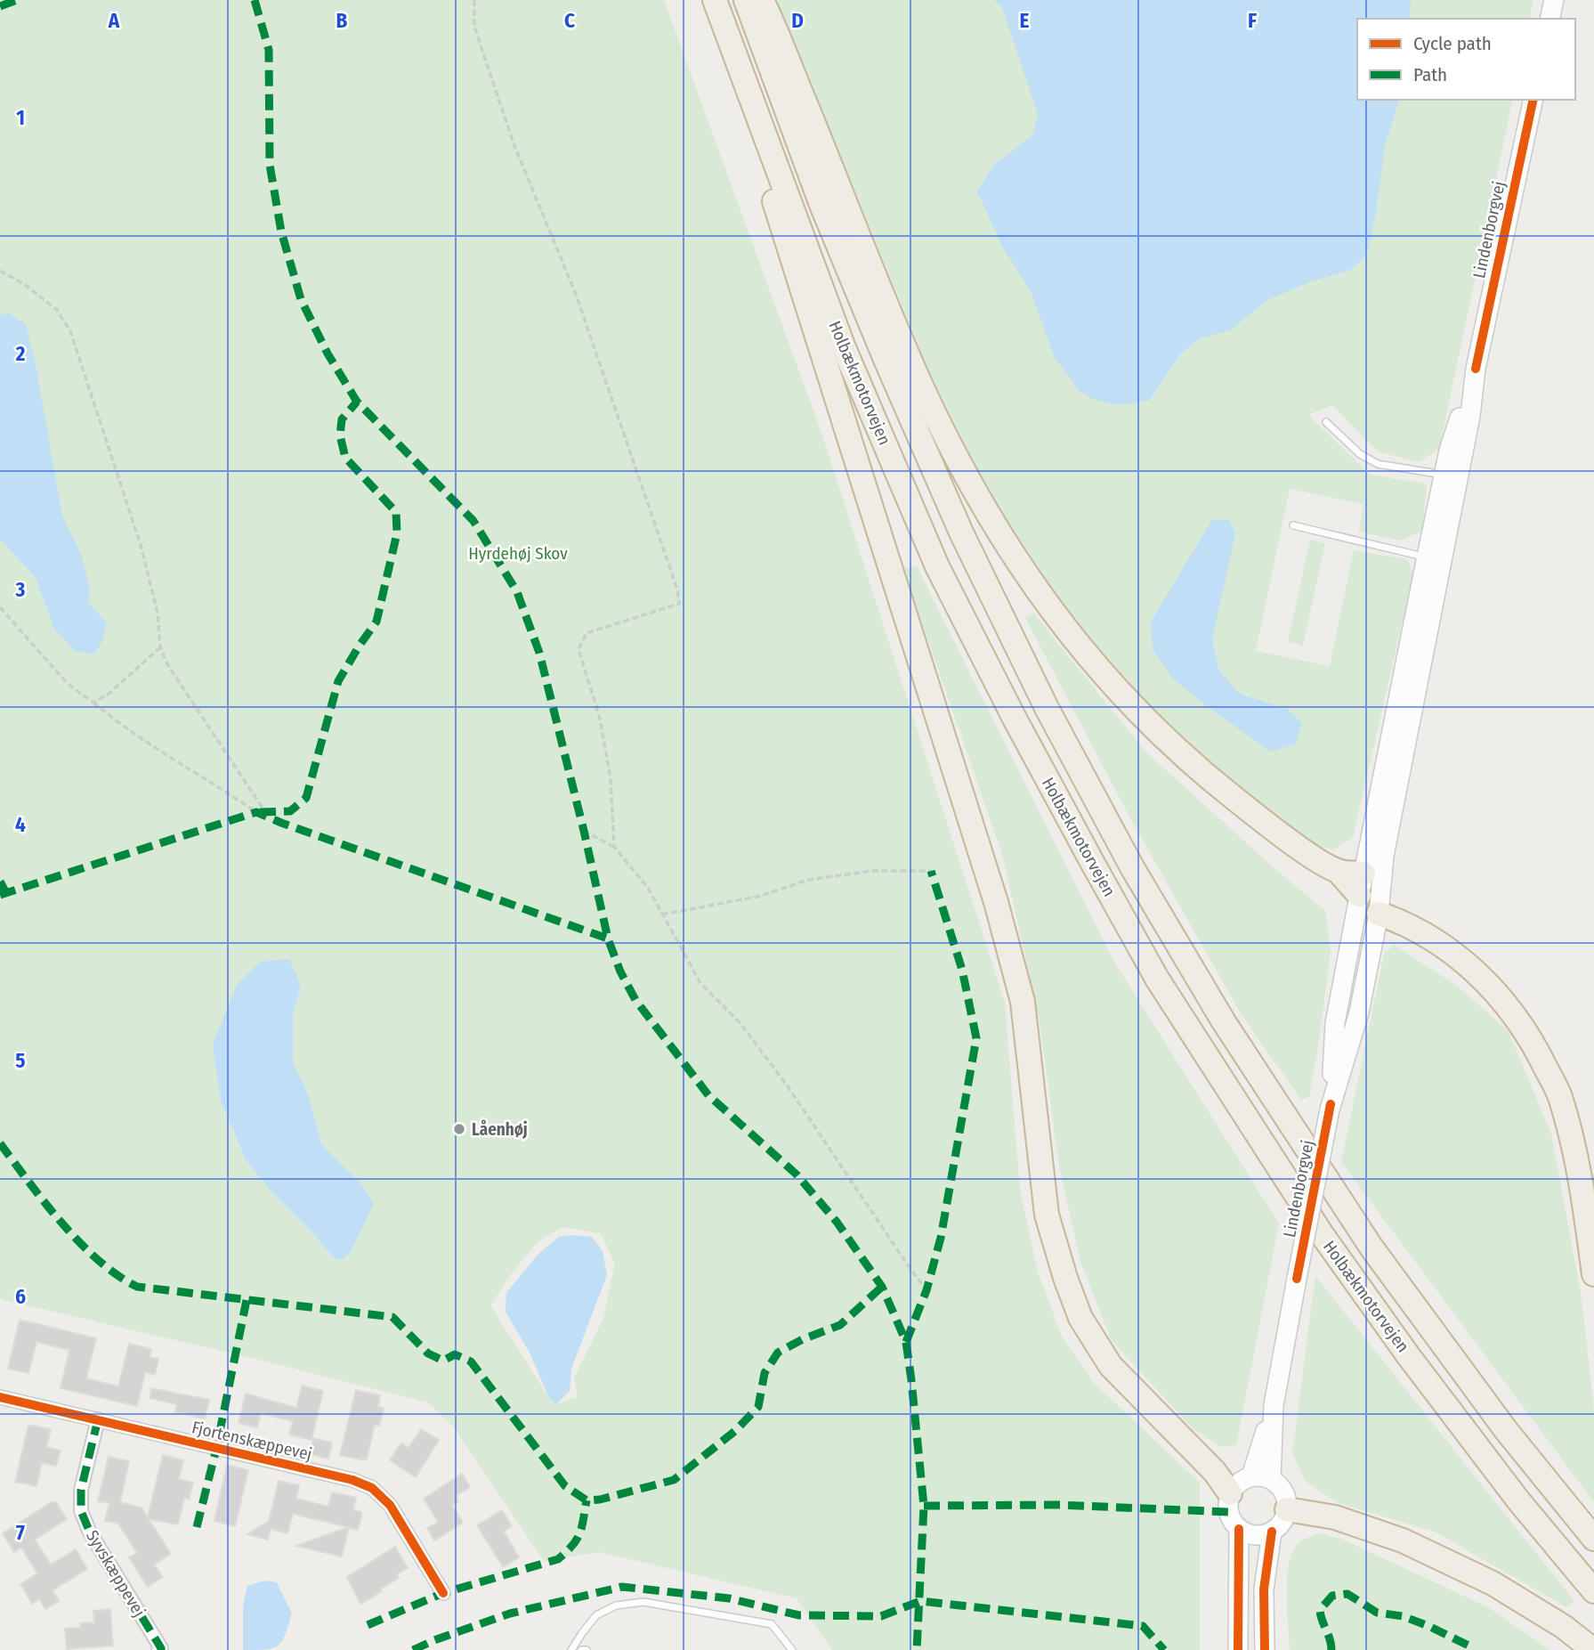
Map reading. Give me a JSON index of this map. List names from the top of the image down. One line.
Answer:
{"streets":{"highway":["Holbækmotorvejen"],"main road":["Lindenborgvej"],"street":["Fjortenskæppevej","Syvskæppevej"]},"crossings":[["Fjortenskæppevej","Syvskæppevej"]],"parks":["Hyrdehøj Skov"],"places":["Låenhøj"],"legend":["Cycle path","Path"],"grid":{"columns":["A","B","C","D","E","F"],"rows":["1","2","3","4","5","6","7"]}}
